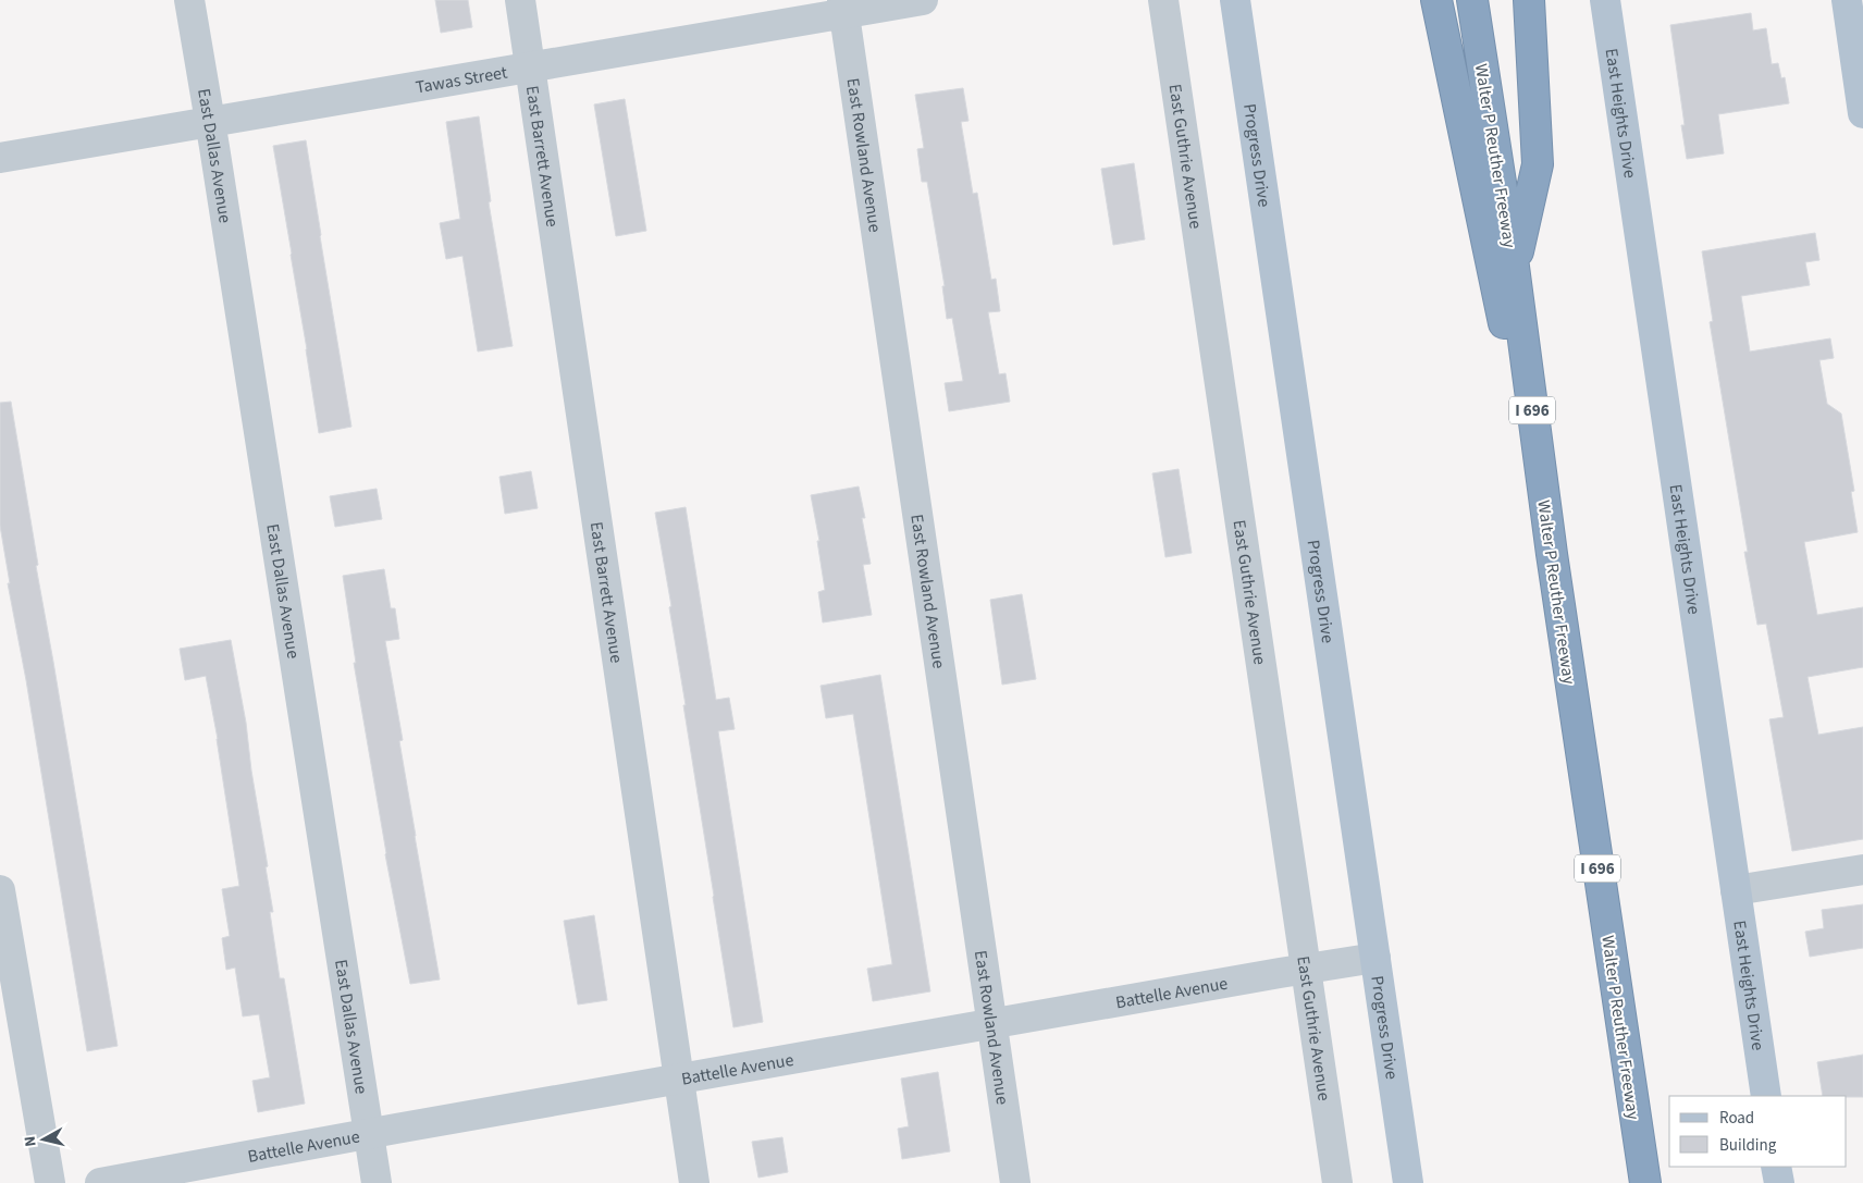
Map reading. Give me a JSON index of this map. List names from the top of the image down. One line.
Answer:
{"streets":{"highway":["Walter P Reuther Freeway","I 696"],"main road":["East Heights Drive","Progress Drive"],"street":["Tawas Street","East Dallas Avenue","East Barrett Avenue","East Rowland Avenue","East Guthrie Avenue","Battelle Avenue"]},"crossings":[["Tawas Street","East Dallas Avenue"],["Tawas Street","East Barrett Avenue"],["Tawas Street","East Rowland Avenue"],["East Dallas Avenue","Battelle Avenue"],["East Barrett Avenue","Battelle Avenue"],["East Rowland Avenue","Battelle Avenue"],["East Guthrie Avenue","Battelle Avenue"],["Progress Drive","Battelle Avenue"]],"legend":["Road","Building"],"north":"left"}
